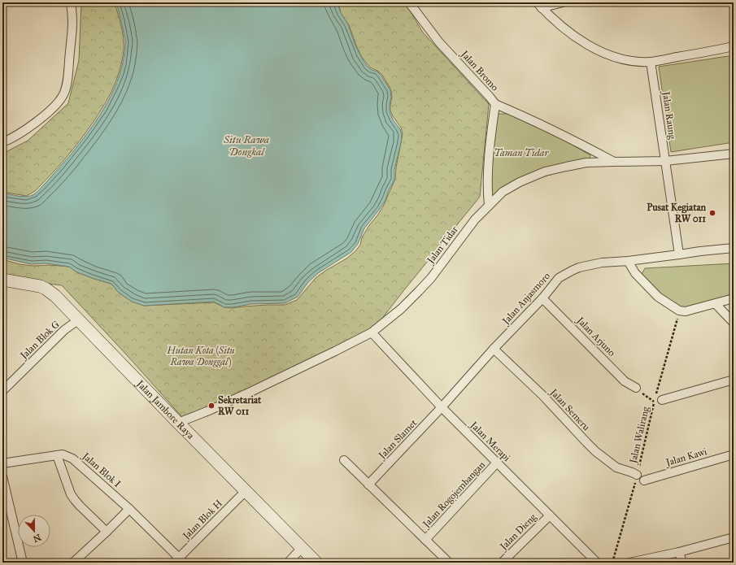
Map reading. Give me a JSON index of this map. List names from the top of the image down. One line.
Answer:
{"streets":{"street":["Jalan Bromo","Jalan Raung","Jalan Tidar","Jalan Anjasmoro","Jalan Arjuno","Jalan Blok G","Jalan Jambore Raya","Jalan Semeru","Jalan Slamet","Jalan Merapi","Jalan Kawi","Jalan Blok I","Jalan Rogojembangan","Jalan Blok H","Jalan Dieng"],"path":["Jalan Walirang"]},"crossings":[["Jalan Bromo","Jalan Tidar"],["Jalan Raung","Jalan Tidar"],["Jalan Raung","Jalan Anjasmoro"],["Jalan Tidar","Jalan Jambore Raya"],["Jalan Tidar","Jalan Merapi"],["Jalan Anjasmoro","Jalan Arjuno"],["Jalan Anjasmoro","Jalan Semeru"],["Jalan Anjasmoro","Jalan Slamet"],["Jalan Anjasmoro","Jalan Merapi"],["Jalan Blok G","Jalan Jambore Raya"],["Jalan Jambore Raya","Jalan Blok H"],["Jalan Semeru","Jalan Walirang"],["Jalan Slamet","Jalan Merapi"],["Jalan Merapi","Jalan Rogojembangan"],["Jalan Merapi","Jalan Dieng"],["Jalan Blok I","Jalan Blok H"]],"water":["Situ Rawa Dongkal"],"parks":["Taman Tidar","Hutan Kota (Situ Rawa Donggal)"],"places":["Pusat Kegiatan RW 011","Sekretariat RW 011"],"north":"bottom"}
